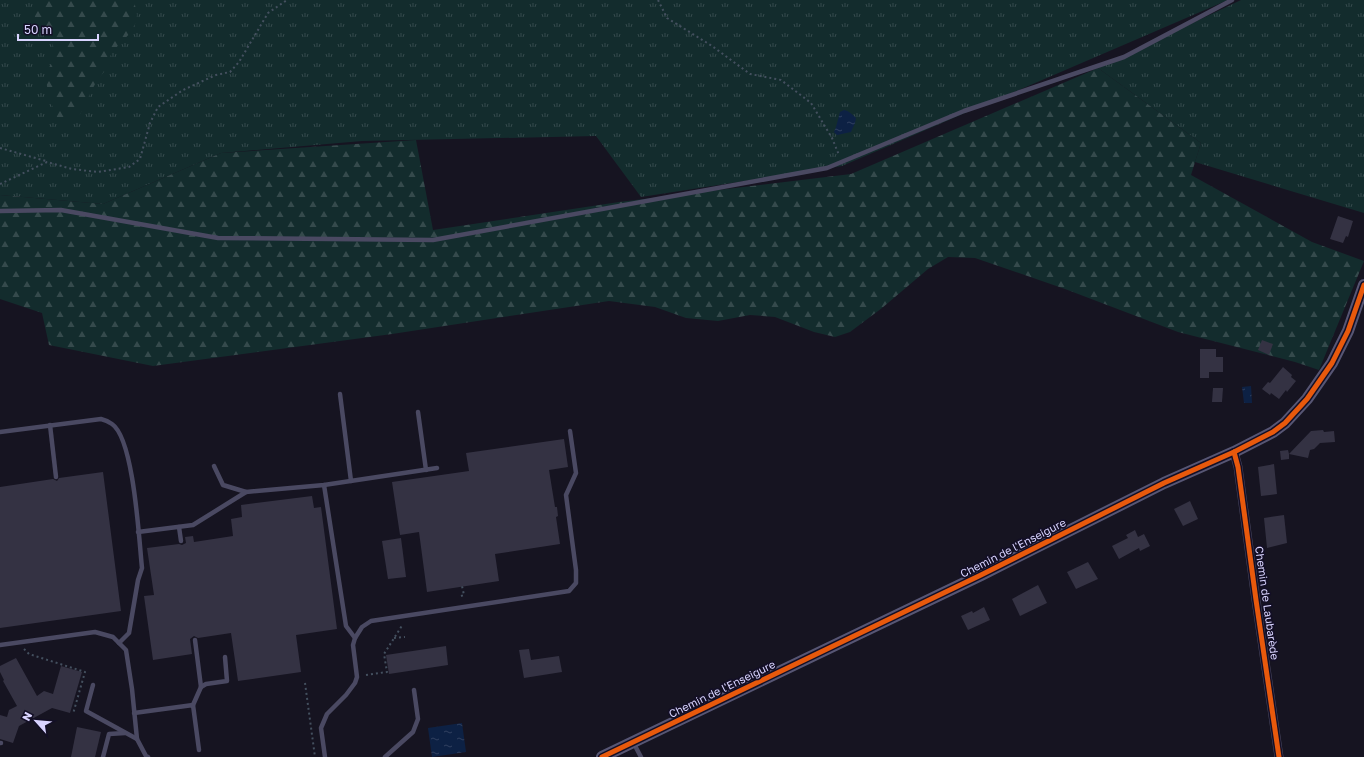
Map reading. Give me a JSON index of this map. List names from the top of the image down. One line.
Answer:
{"streets":{"street":["Chemin de l'Enseigure","Chemin de Laubarède"]},"crossings":[["Chemin de l'Enseigure","Chemin de Laubarède"]],"scale_bar":"50 m","north":"top left"}
